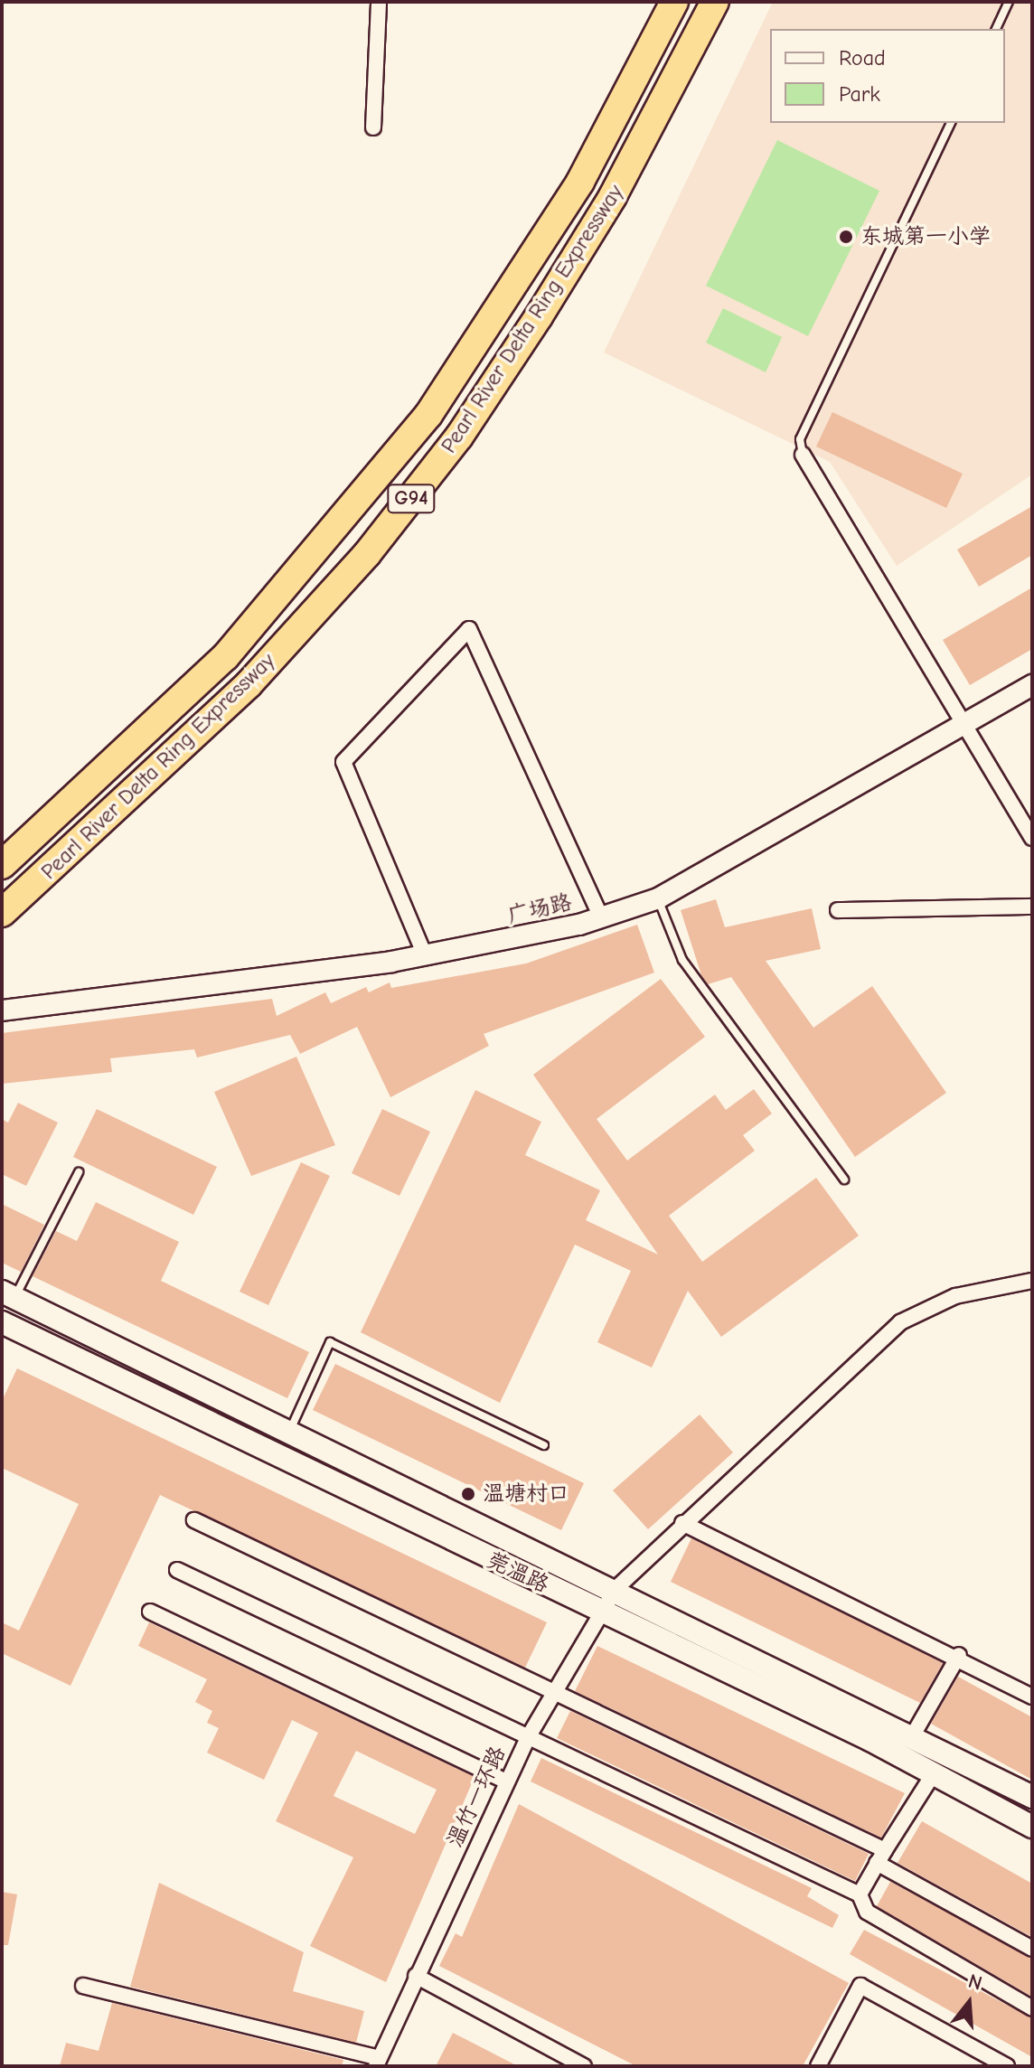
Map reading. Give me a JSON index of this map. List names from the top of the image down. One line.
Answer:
{"streets":{"highway":["Pearl River Delta Ring Expressway","G94"],"main road":["莞温路"],"street":["广场路","温竹一环路"]},"crossings":[["莞温路","温竹一环路"]],"places":["东城第一小学","温塘村口"],"legend":["Road","Park"],"north":"top"}
